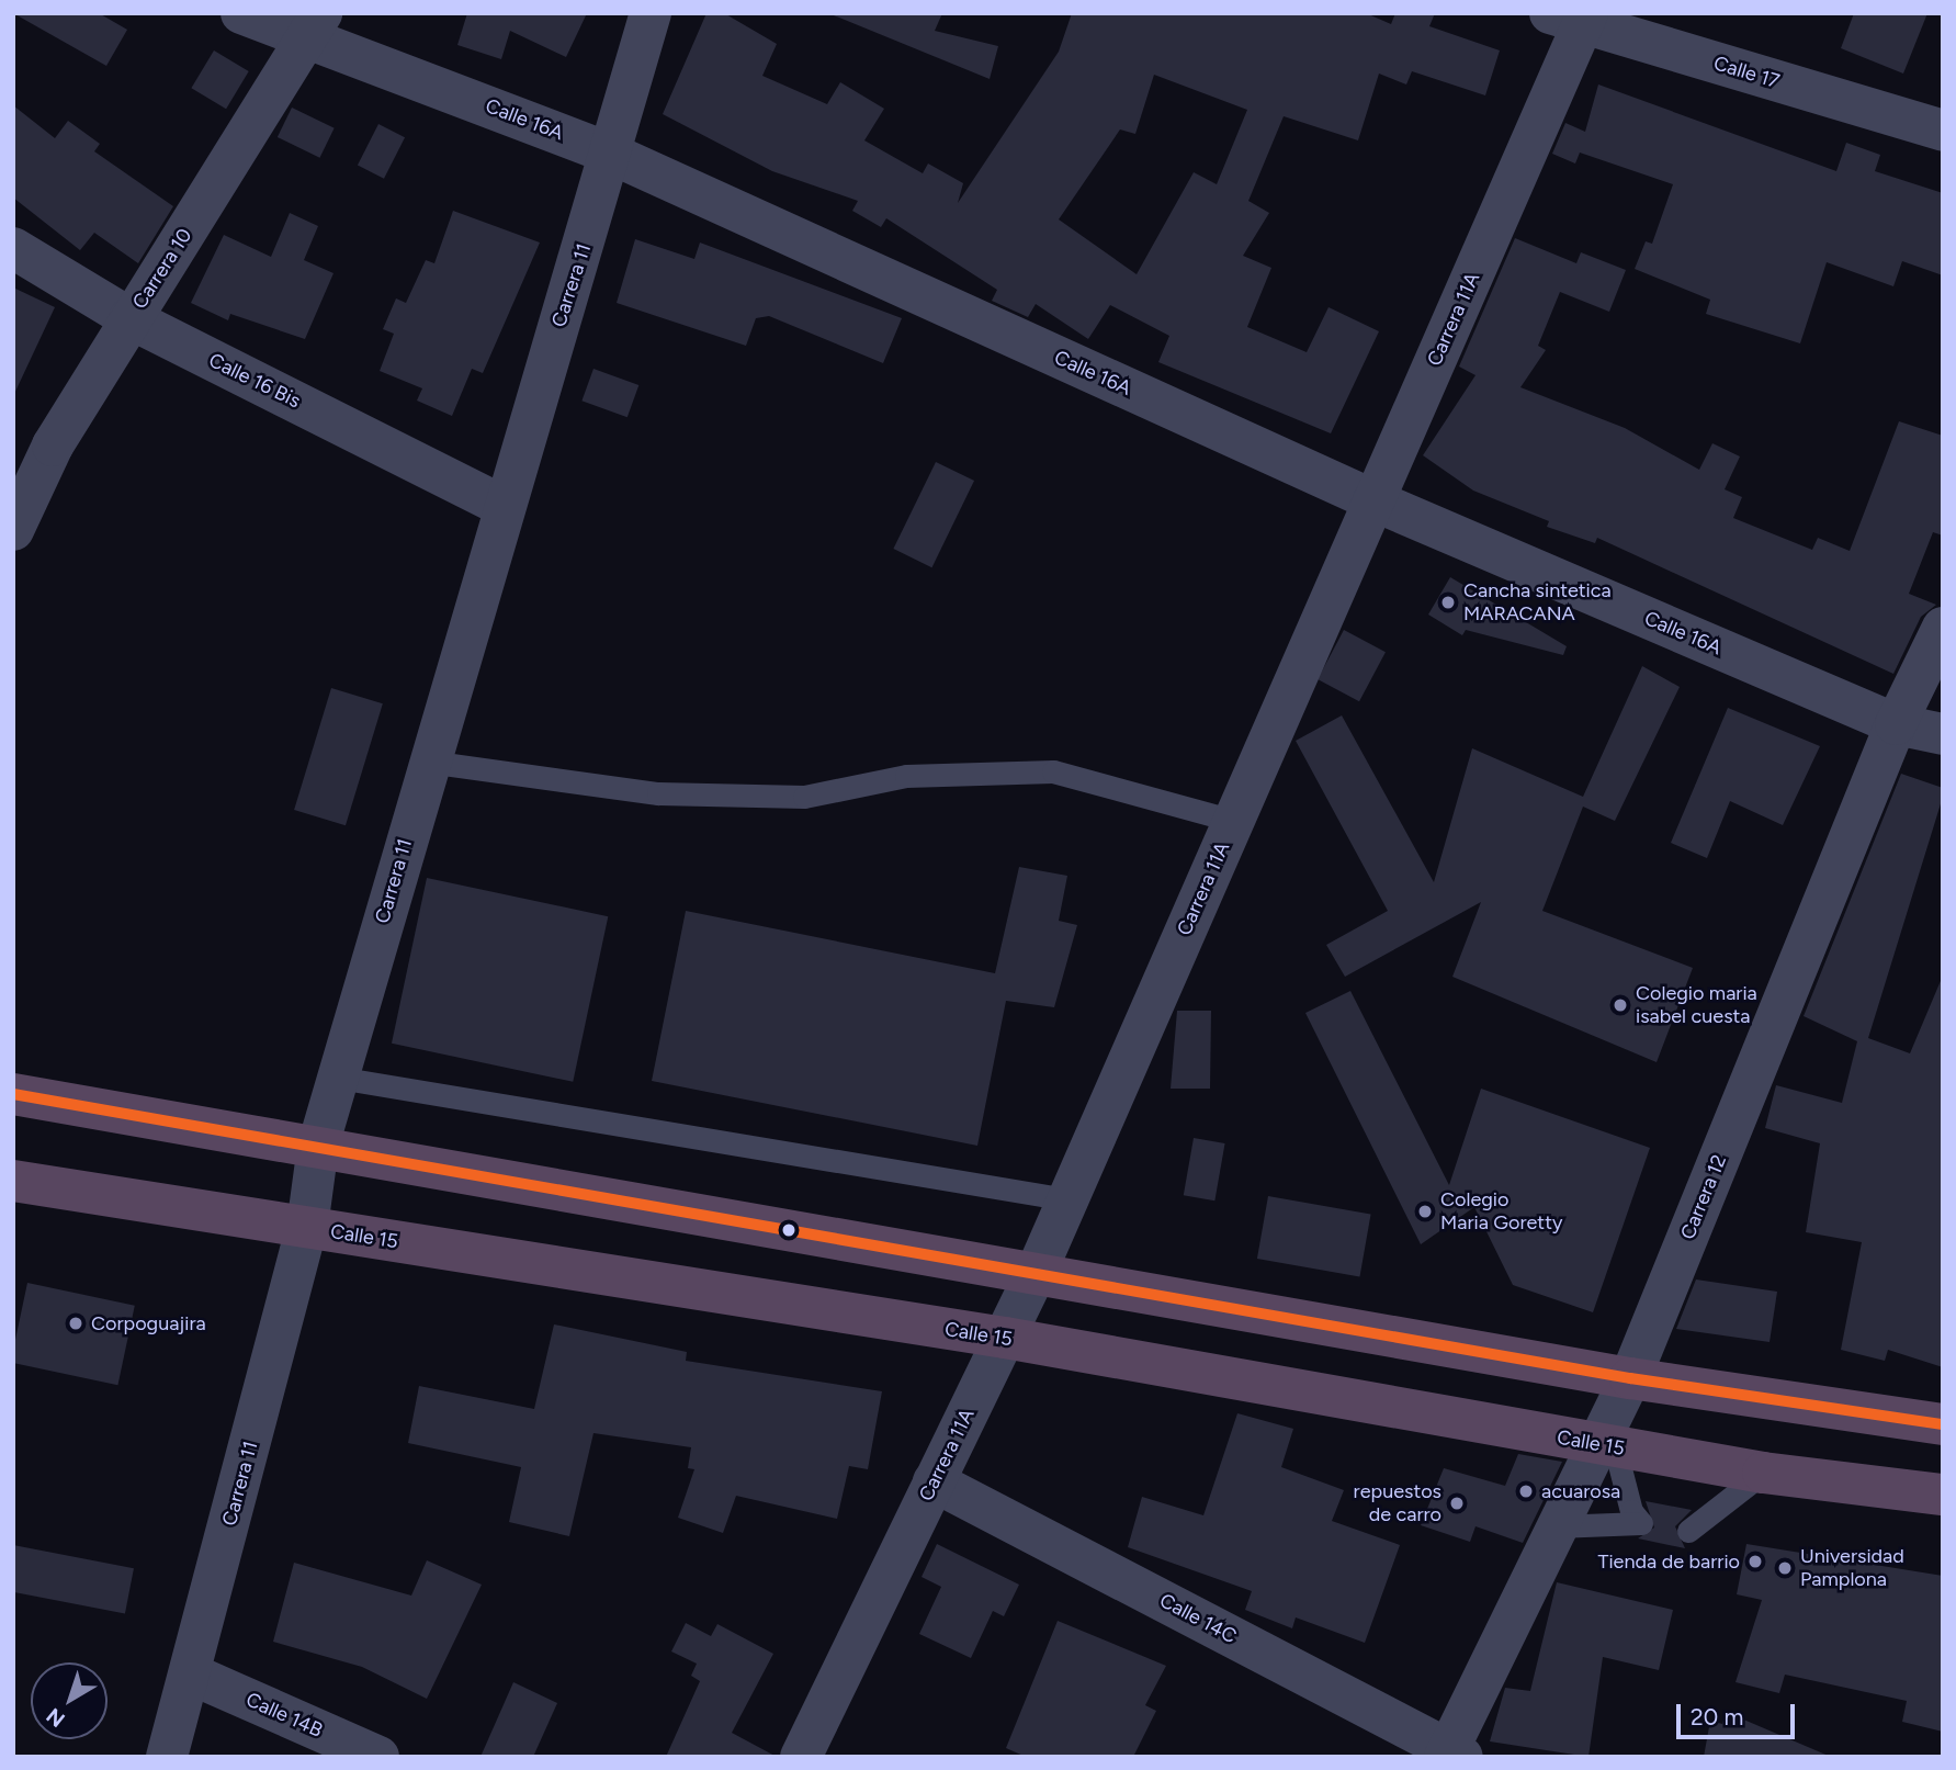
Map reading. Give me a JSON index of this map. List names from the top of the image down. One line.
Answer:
{"streets":{"highway":["Calle 15"],"street":["Calle 17","Calle 16A","Carrera 10","Carrera 11","Carrera 11A","Calle 16 Bis","Carrera 12","Calle 14C","Calle 14B"]},"crossings":[["Calle 17","Carrera 11A"],["Calle 16A","Carrera 10"],["Calle 16A","Carrera 11"],["Calle 16A","Carrera 11A"],["Calle 16A","Carrera 12"],["Carrera 10","Calle 16 Bis"],["Carrera 11","Calle 16 Bis"],["Carrera 11","Calle 15"],["Carrera 11","Calle 14B"],["Carrera 11A","Calle 15"],["Carrera 11A","Calle 14C"],["Carrera 12","Calle 15"],["Carrera 12","Calle 14C"]],"places":["Cancha sintetica MARACANA","Colegio maria isabel cuesta","Colegio Maria Goretty","Corpoguajira","acuarosa","repuestos de carro","Tienda de barrio","Universidad Pamplona"],"scale_bar":"20 m","north":"bottom left"}
